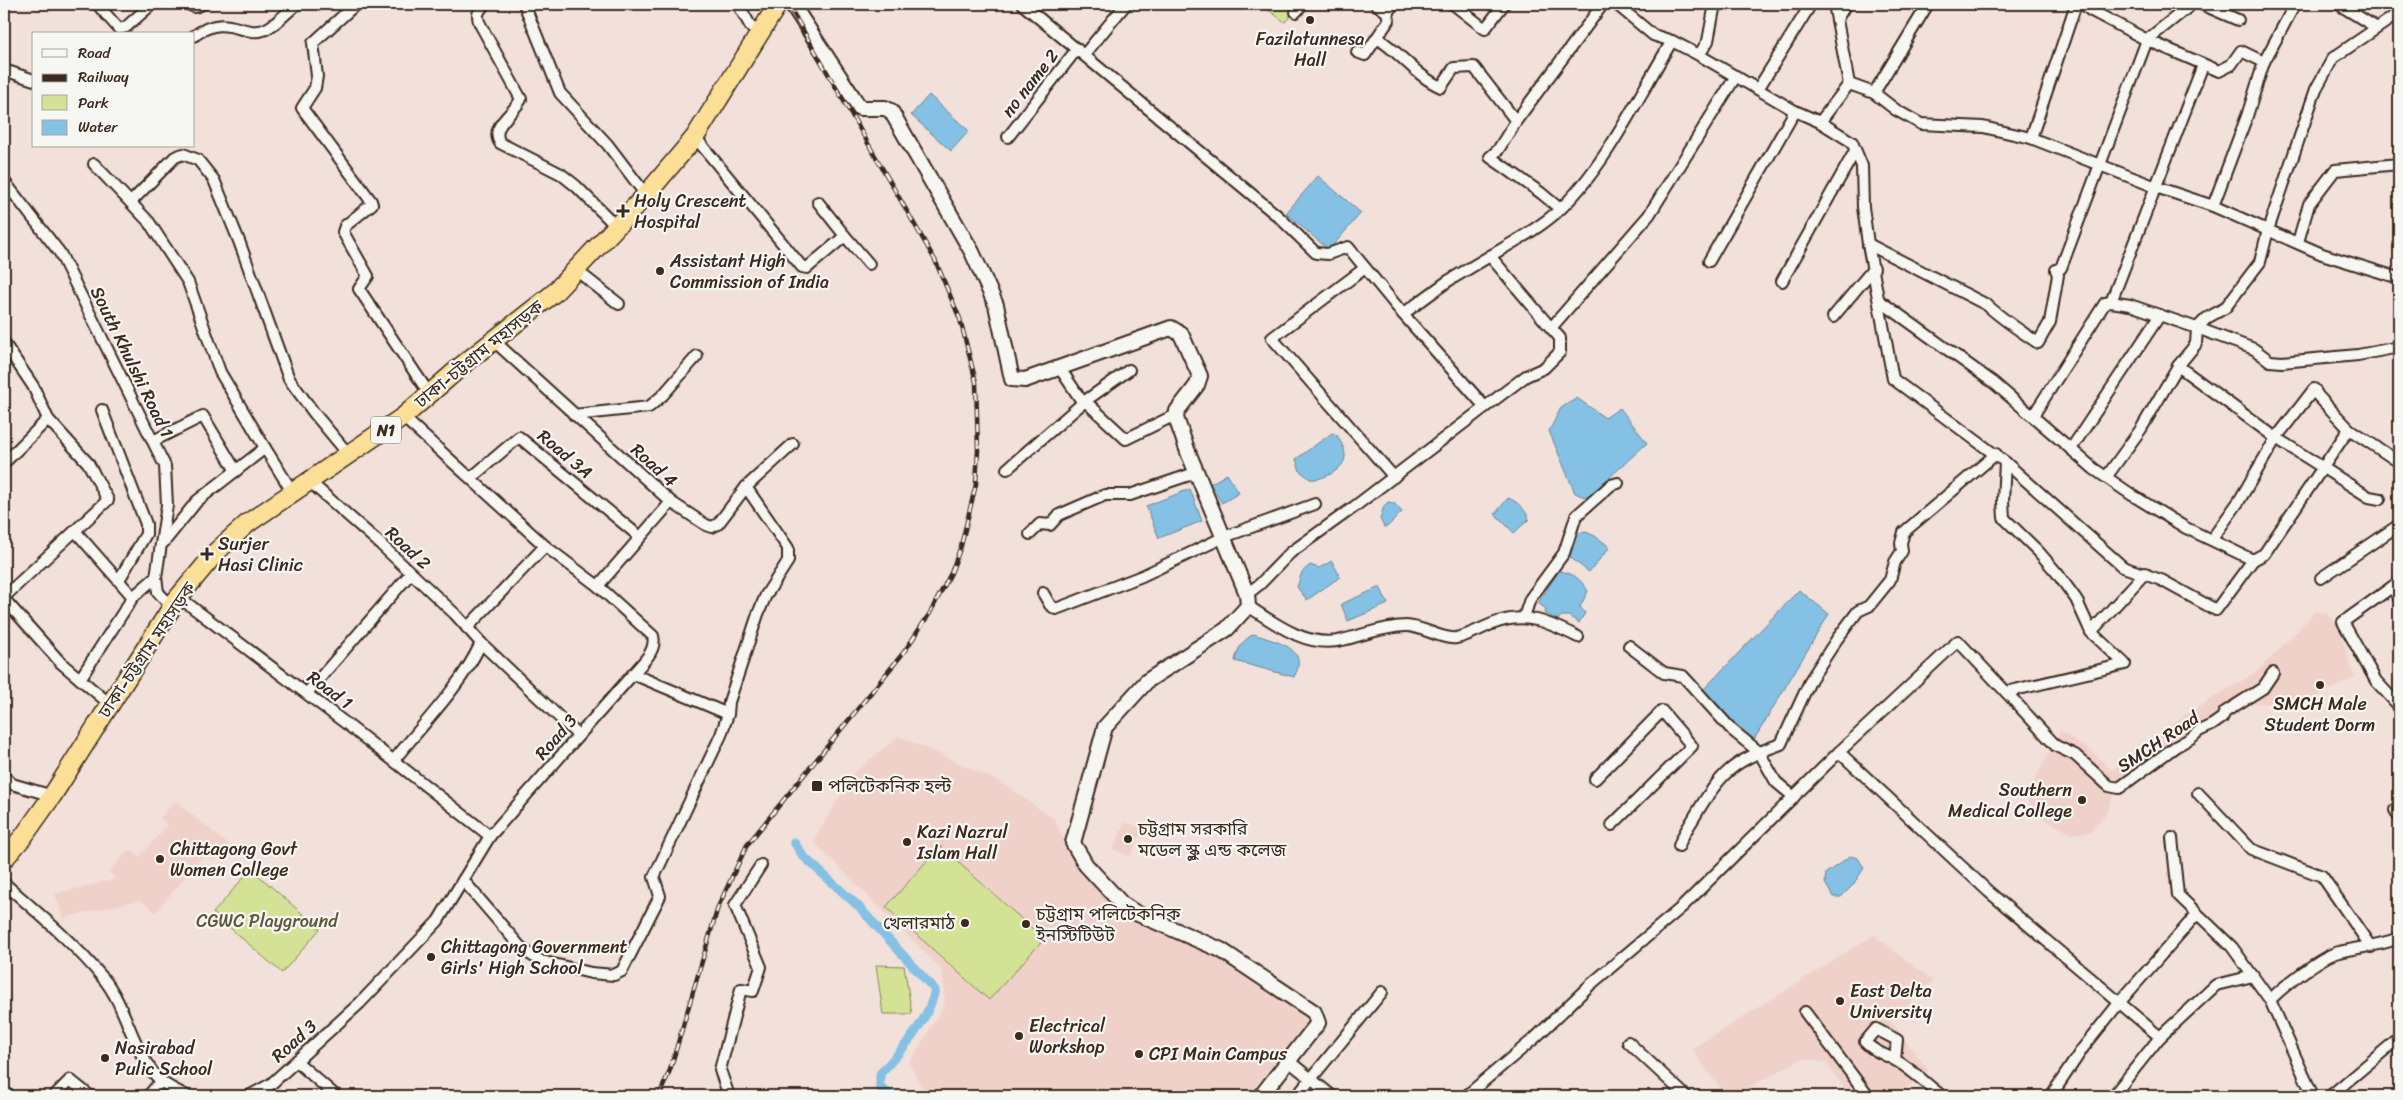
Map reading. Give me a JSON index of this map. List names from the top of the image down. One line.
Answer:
{"streets":{"highway":["ঢাকা-চট্টগ্রাম মহাসড়ক","N1"],"street":["no name 2","South Khulshi Road 1","Road 3A","Road 4","Road 2","Road 1","Road 3","SMCH Road"]},"crossings":[["ঢাকা-চট্টগ্রাম মহাসড়ক","Road 4"],["ঢাকা-চট্টগ্রাম মহাসড়ক","Road 2"],["ঢাকা-চট্টগ্রাম মহাসড়ক","Road 1"],["ঢাকা-চট্টগ্রাম মহাসড়ক","Road 3"],["Road 3A","Road 3"],["Road 2","Road 3"],["Road 1","Road 3"]],"parks":["CGWC Playground"],"places":{"other":["Fazilatunnesa Hall","Assistant High Commission of India","SMCH Male Student Dorm","Southern Medical College","চট্টগ্রাম সরকারি মডেল স্কুল এন্ড কলেজ","Kazi Nazrul Islam Hall","Chittagong Govt Women College","খেলারমাঠ","চট্টগ্রাম পলিটেকনিক ইনস্টিটিউট","Chittagong Government Girls' High School","East Delta University","Electrical Workshop","CPI Main Campus","Nasirabad Pulic School"],"health":["Holy Crescent Hospital","Surjer Hasi Clinic"],"transit":["পলিটেকনিক হল্ট"]},"legend":["Road","Railway","Park","Water"]}
